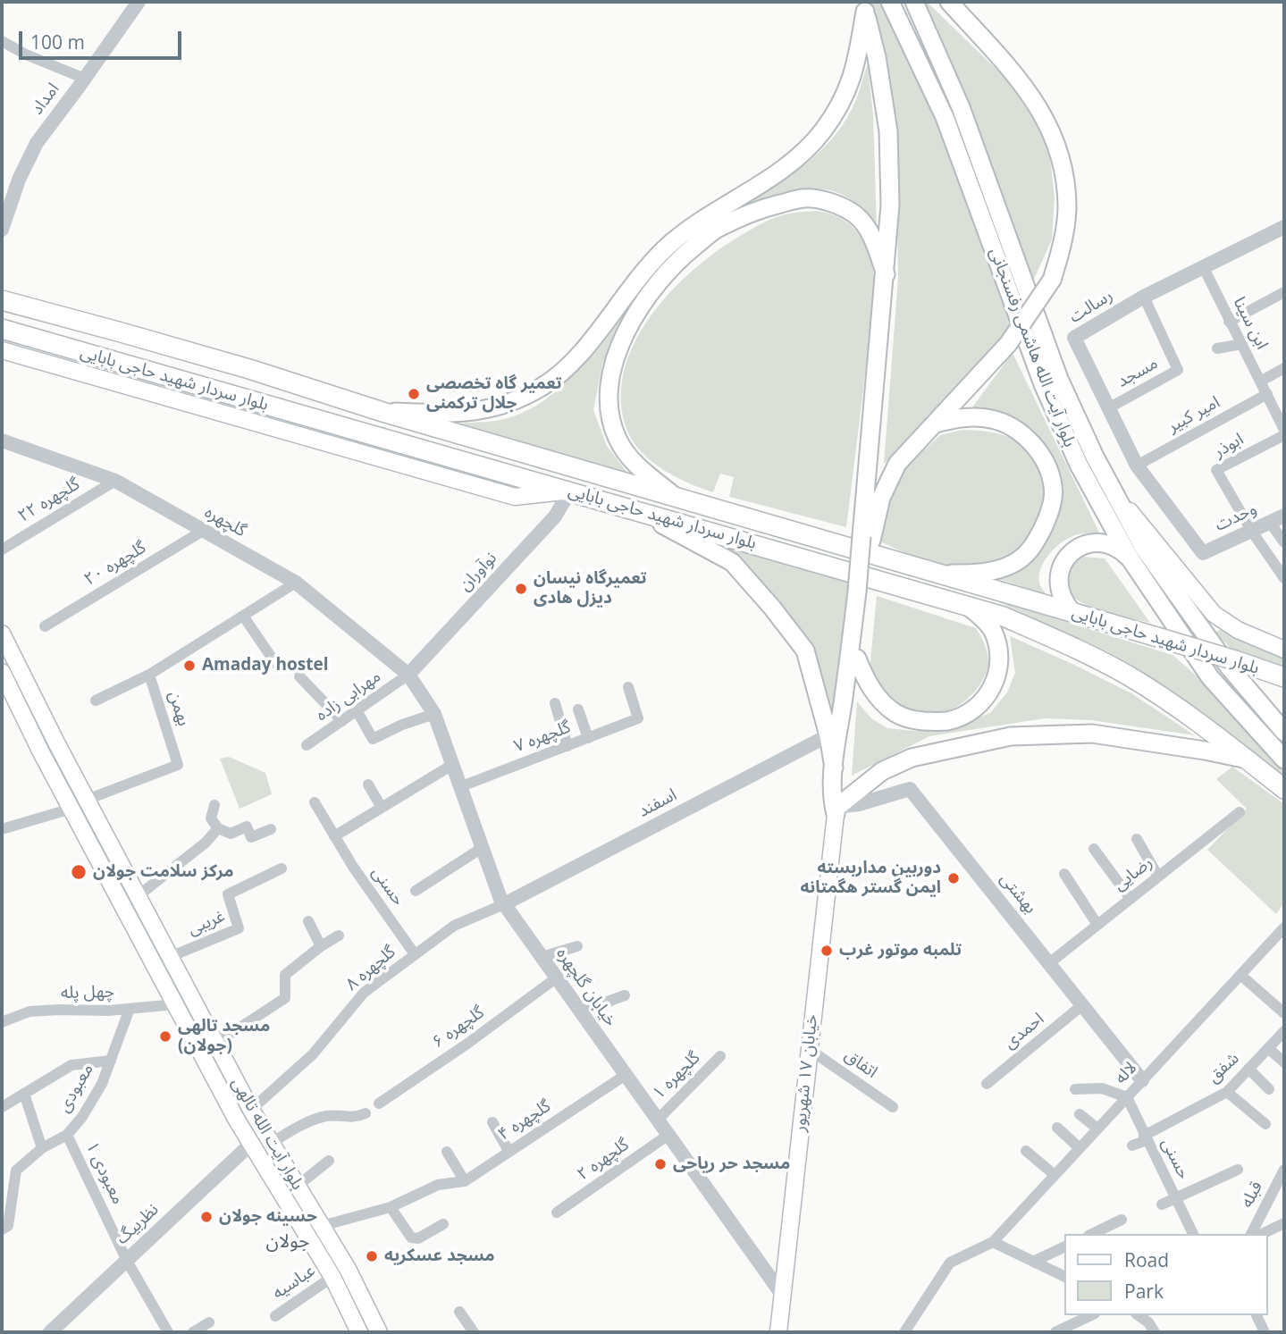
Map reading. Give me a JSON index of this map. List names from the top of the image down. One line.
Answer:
{"streets":{"highway":["بلوار سردار شهید حاجی بابایی"],"main road":["بلوار آیت الله هاشمی رفسنجانی","خیابان ۱۷ شهریور","بلوار آیت الله تالهی"],"street":["امداد","رسالت","ابن سینا","مسجد","امیر کبیر","ابوذر","گلچهره ۲۲","وحدت","گلچهره","گلچهره ۲۰","نوآوران","مهرابی زاده","بهمن","گلچهره ۷","اسفند","رضایی","حسنی","بهشتی","غریبی","گلچهره ۸","خیابان گلچهره","چهل پله","گلچهره ۶","احمدی","اتفاق","شفق","لاله","گلچهره ۱","معبودی","گلچهره ۴","گلچهره ۲","معبودی ۱","قبله","نظربیگ","عباسیه"]},"crossings":[["رسالت","ابن سینا"],["رسالت","مسجد"],["رسالت","امیر کبیر"],["رسالت","وحدت"],["ابن سینا","امیر کبیر"],["بلوار سردار شهید حاجی بابایی","نوآوران"],["ابوذر","وحدت"],["گلچهره ۲۲","گلچهره"],["گلچهره","گلچهره ۲۰"],["گلچهره","نوآوران"],["گلچهره","مهرابی زاده"],["گلچهره","بهمن"],["گلچهره","خیابان گلچهره"],["نوآوران","مهرابی زاده"],["نوآوران","خیابان گلچهره"],["مهرابی زاده","خیابان گلچهره"],["بهمن","بلوار آیت الله تالهی"],["گلچهره ۷","خیابان گلچهره"],["اسفند","گلچهره ۸"],["اسفند","خیابان گلچهره"],["رضایی","بهشتی"],["حسنی","گلچهره ۸"],["حسنی","شفق"],["حسنی","لاله"],["بهشتی","احمدی"],["بهشتی","خیابان ۱۷ شهریور"],["بهشتی","لاله"],["غریبی","بلوار آیت الله تالهی"],["گلچهره ۸","خیابان گلچهره"],["گلچهره ۸","بلوار آیت الله تالهی"],["خیابان گلچهره","گلچهره ۶"],["خیابان گلچهره","خیابان ۱۷ شهریور"],["خیابان گلچهره","گلچهره ۱"],["خیابان گلچهره","گلچهره ۴"],["خیابان گلچهره","گلچهره ۲"],["چهل پله","معبودی"],["چهل پله","بلوار آیت الله تالهی"],["اتفاق","خیابان ۱۷ شهریور"],["معبودی","معبودی ۱"],["گلچهره ۴","بلوار آیت الله تالهی"],["بلوار آیت الله تالهی","نظربیگ"],["بلوار آیت الله تالهی","عباسیه"],["معبودی ۱","نظربیگ"]],"districts":["جولان"],"places":["تعمیر گاه تخصصی جلال ترکمنی","تعمیرگاه نیسان دیزل هادی","Amaday hostel","مرکز سلامت جولان","دوربین مداربسته ایمن گستر هگمتانه","تلمبه موتور غرب","مسجد تالهی (جولان)","مسجد حر ریاحی","حسینه جولان","مسجد عسکریه"],"legend":["Road","Park"],"scale_bar":"100 m"}
